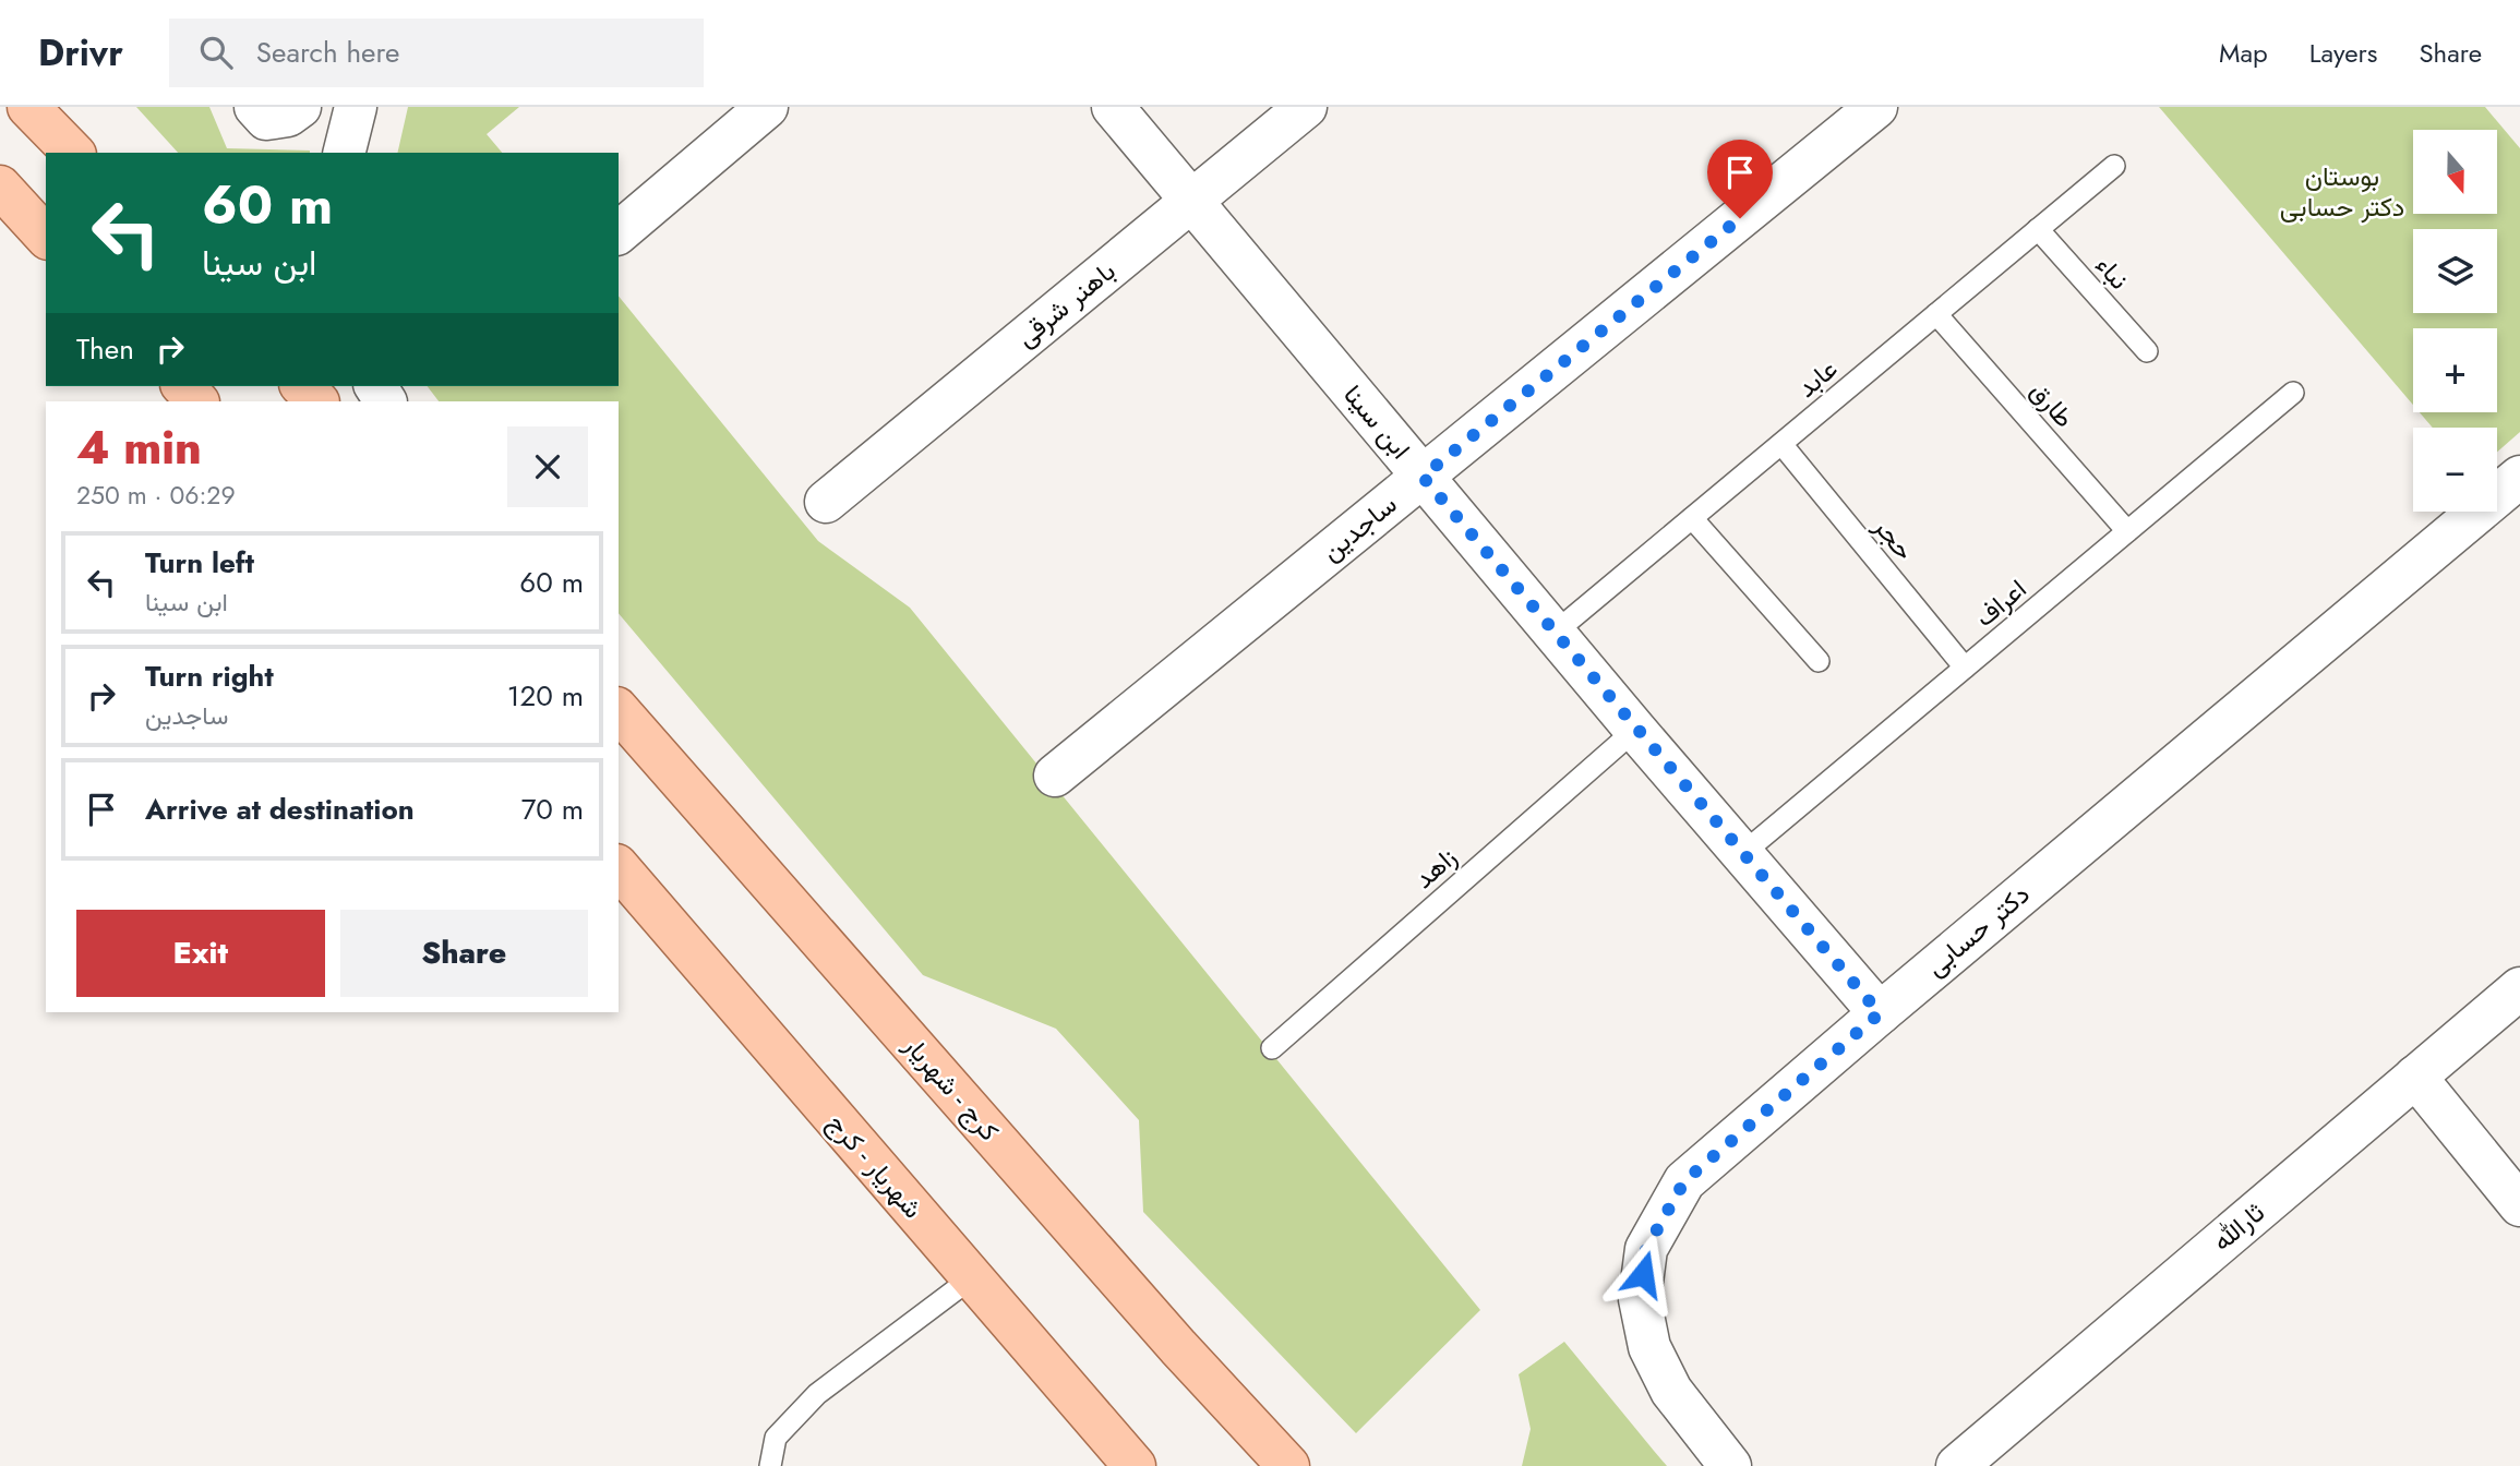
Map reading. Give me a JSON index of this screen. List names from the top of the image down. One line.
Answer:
{"streets":{"main road":["کرج - شهریار","شهریار - کرج"],"street":["باهنر شرقی","ابن سینا","ساجدین","دکتر حسابی","ثارالله"],"lane":["نباء","عابد","طارق","حجر","اعراف","زاهد"]},"crossings":[["نباء","عابد"],["باهنر شرقی","ابن سینا"],["عابد","طارق"],["عابد","ابن سینا"],["عابد","حجر"],["طارق","اعراف"],["ابن سینا","ساجدین"],["ابن سینا","اعراف"],["ابن سینا","زاهد"],["ابن سینا","دکتر حسابی"],["حجر","اعراف"]],"parks":["بوستان دکتر حسابی"],"north":"bottom","page":{"header":"Drivr","search":"Search here","nav":["Map","Layers","Share"],"map_buttons":["+","−"],"turn":["60 m","ابن سینا"],"then":"Then","heading":["4 min","250 m · 06:29"],"list":[{"name":"Turn left","note":"ابن سینا","value":"60 m"},{"name":"Turn right","note":"ساجدین","value":"120 m"},{"name":"Arrive at destination","value":"70 m"}],"buttons":["Exit","Share"]}}
